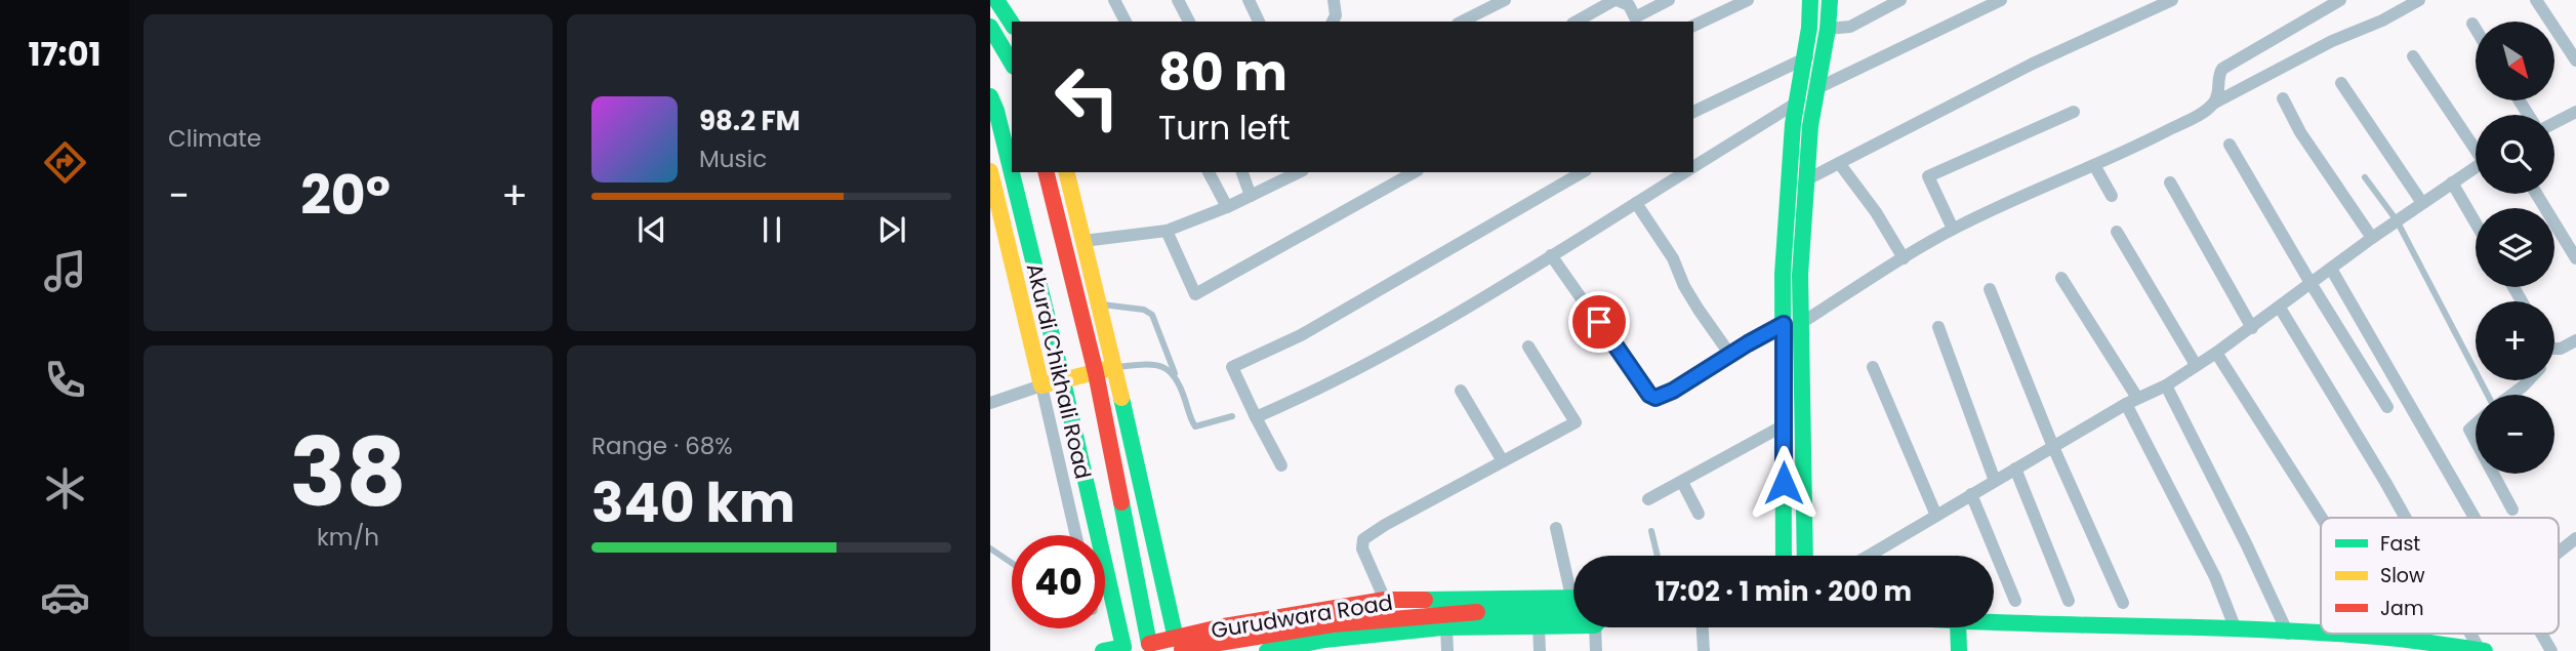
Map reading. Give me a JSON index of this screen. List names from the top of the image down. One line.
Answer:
{"streets":{"street":["Akurdi Chikhali Road","Gurudwara Road"]},"crossings":[["Akurdi Chikhali Road","Gurudwara Road"]],"legend":["Fast","Slow","Jam"],"north":"bottom right","page":{"tabs":"17:01","tile":["Climate",["38","km/h"],["Range · 68%","340 km"]],"map_buttons":["+","−"],"turn":["80 m","Turn left"],"song":["98.2 FM","Music"],"heat":["−","20°","+"],"limit":"40","trip":"17:02 · 1 min · 200 m"}}
